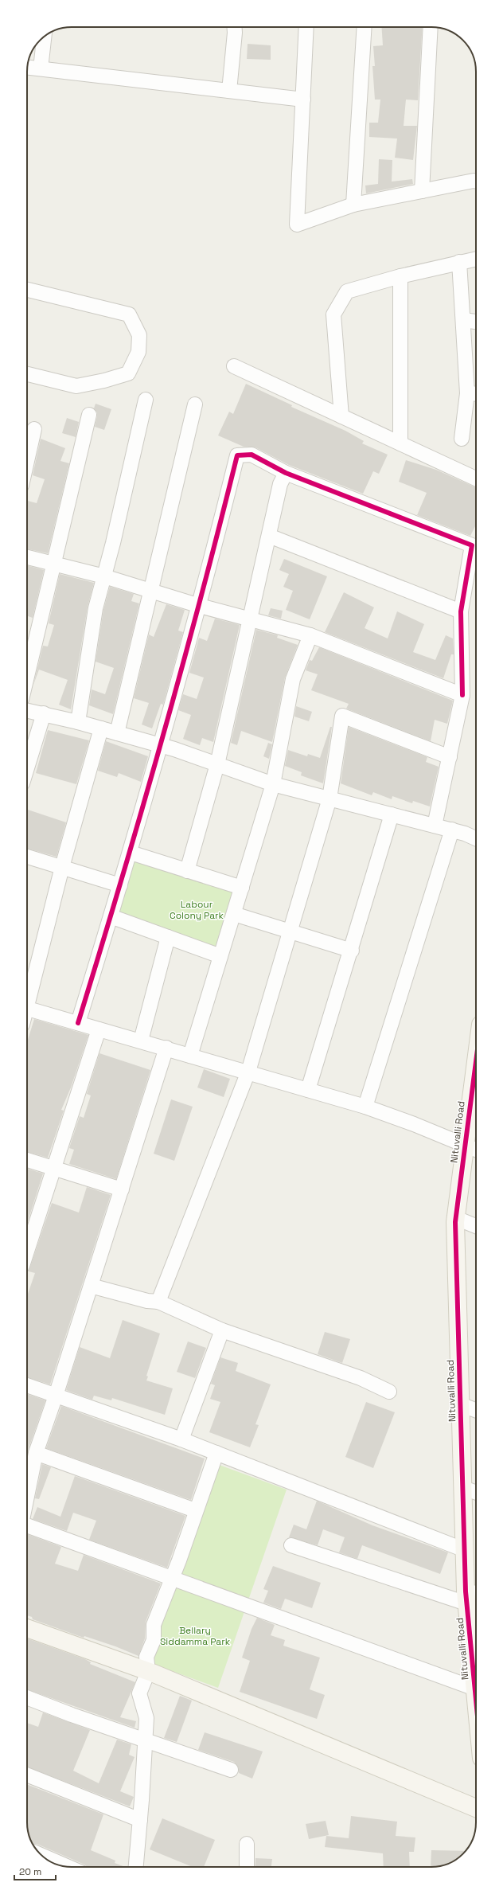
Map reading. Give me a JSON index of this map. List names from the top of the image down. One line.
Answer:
{"streets":{"street":["Nituvalli Road"]},"parks":["Labour Colony Park","Bellary Siddamma Park"],"scale_bar":"20 m"}
